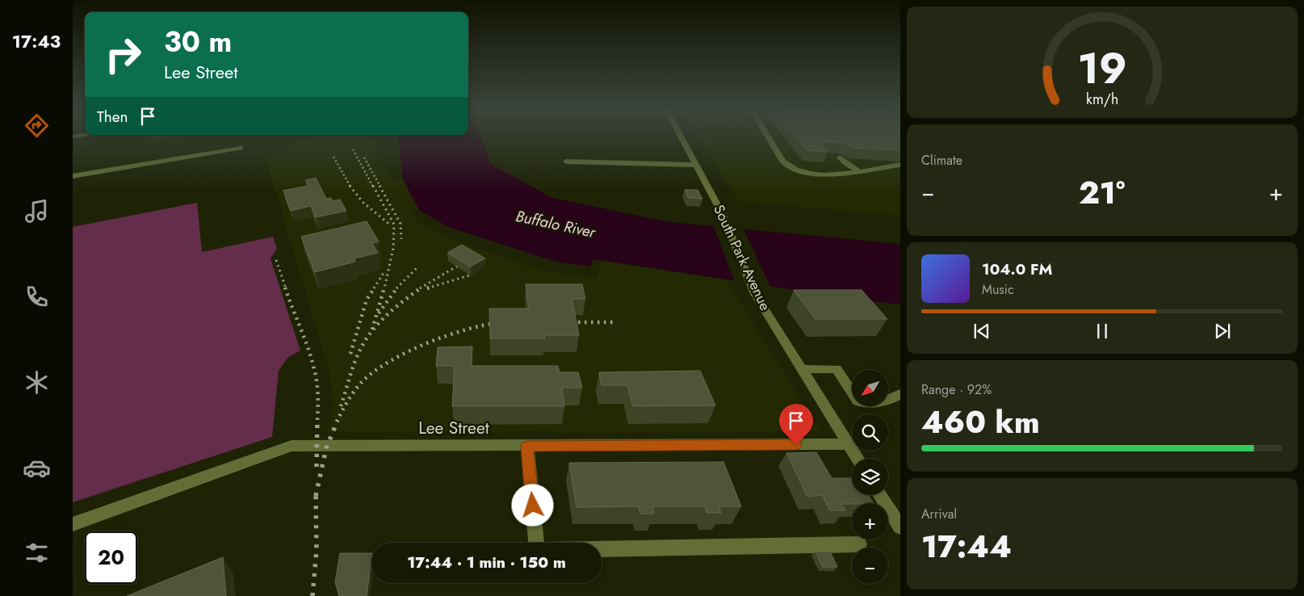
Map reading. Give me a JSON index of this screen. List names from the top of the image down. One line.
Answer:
{"streets":{"street":["South Park Avenue","Lee Street"]},"crossings":[["South Park Avenue","Lee Street"]],"water":["Buffalo River"],"north":"bottom left","page":{"tabs":"17:43","turn":["30 m","Lee Street"],"then":"Then","tile":["Climate",["Range · 92%","460 km"],["Arrival","17:44"]],"heat":["−","21°","+"],"song":["104.0 FM","Music"],"map_buttons":["+","−"],"limit":"20","trip":"17:44 · 1 min · 150 m","gauge":["19","km/h"]}}
